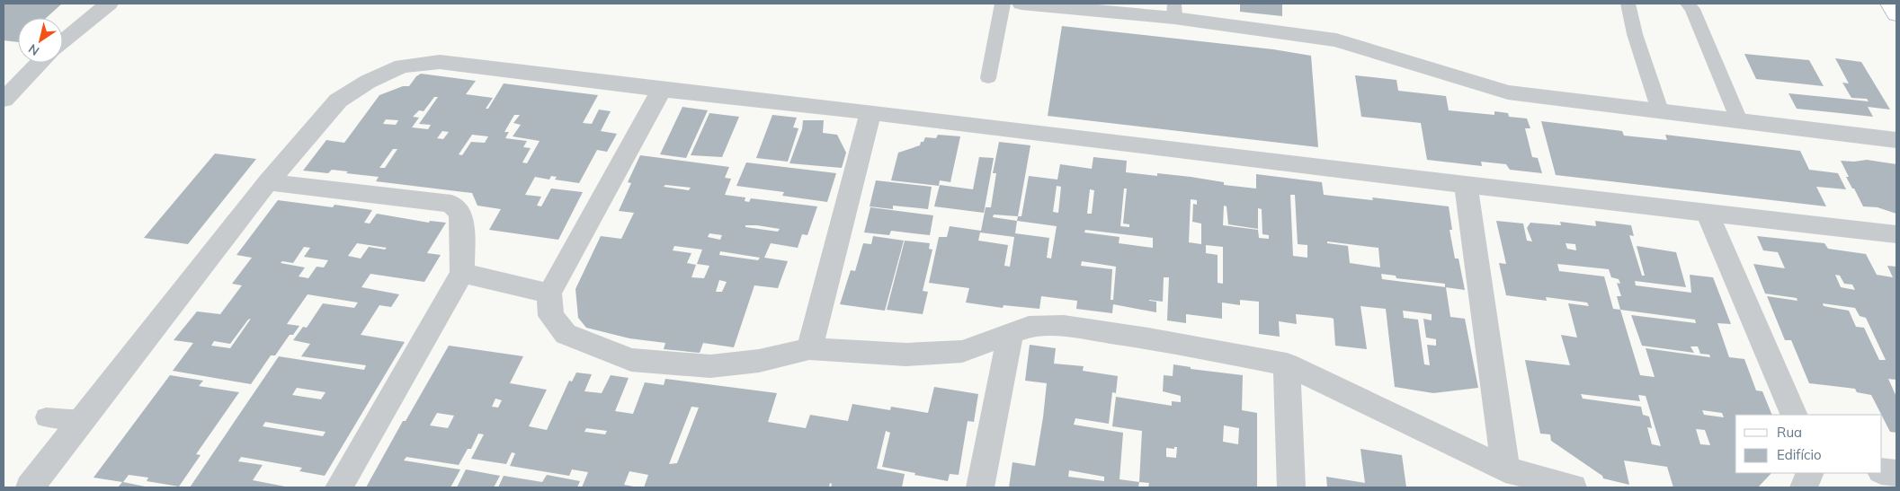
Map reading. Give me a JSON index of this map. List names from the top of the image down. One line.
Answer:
{"legend":["Rua","Edifício"],"north":"bottom left"}
